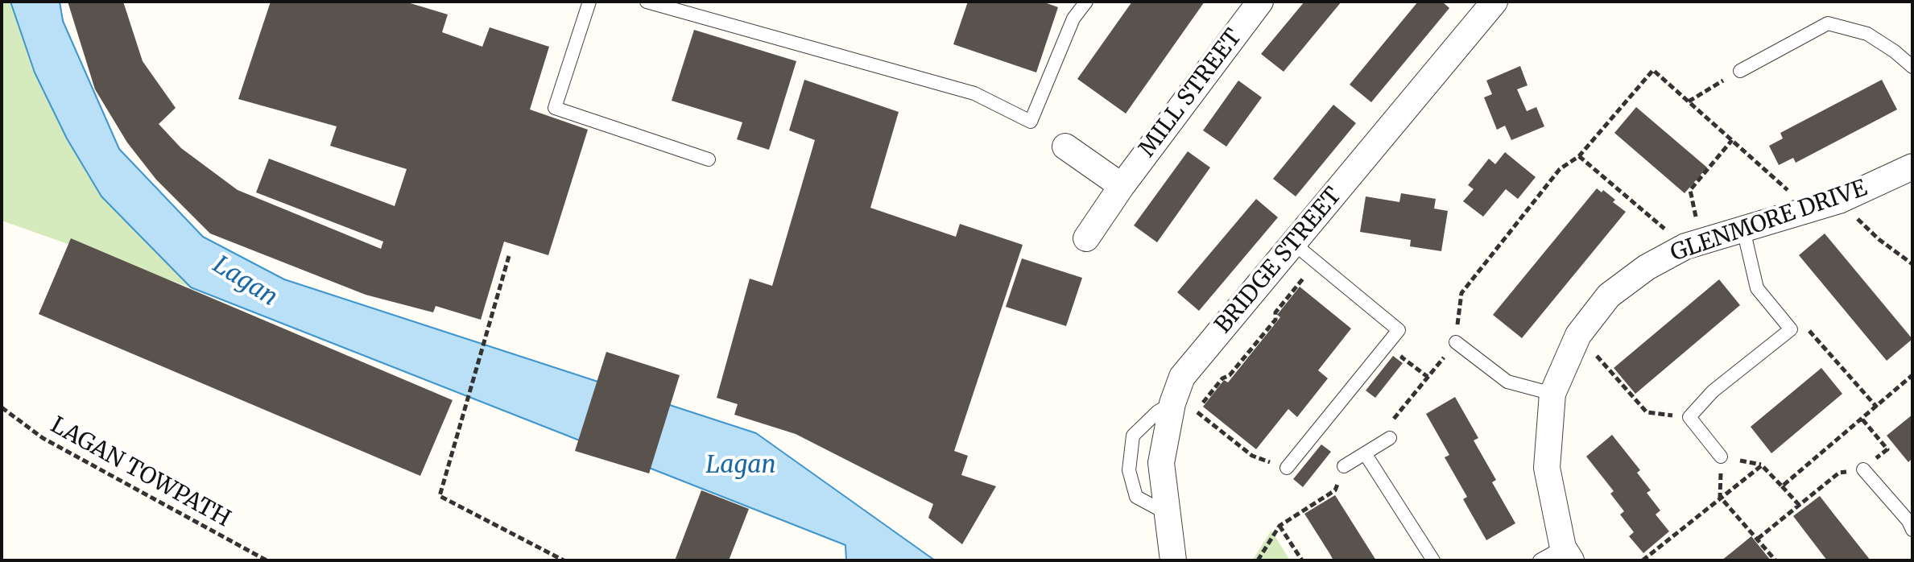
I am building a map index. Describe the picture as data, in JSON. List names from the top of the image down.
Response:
{
  "streets": {
    "street": ["MILL STREET", "GLENMORE DRIVE", "BRIDGE STREET"],
    "path": ["LAGAN TOWPATH"]
  },
  "water": ["Lagan"]
}
